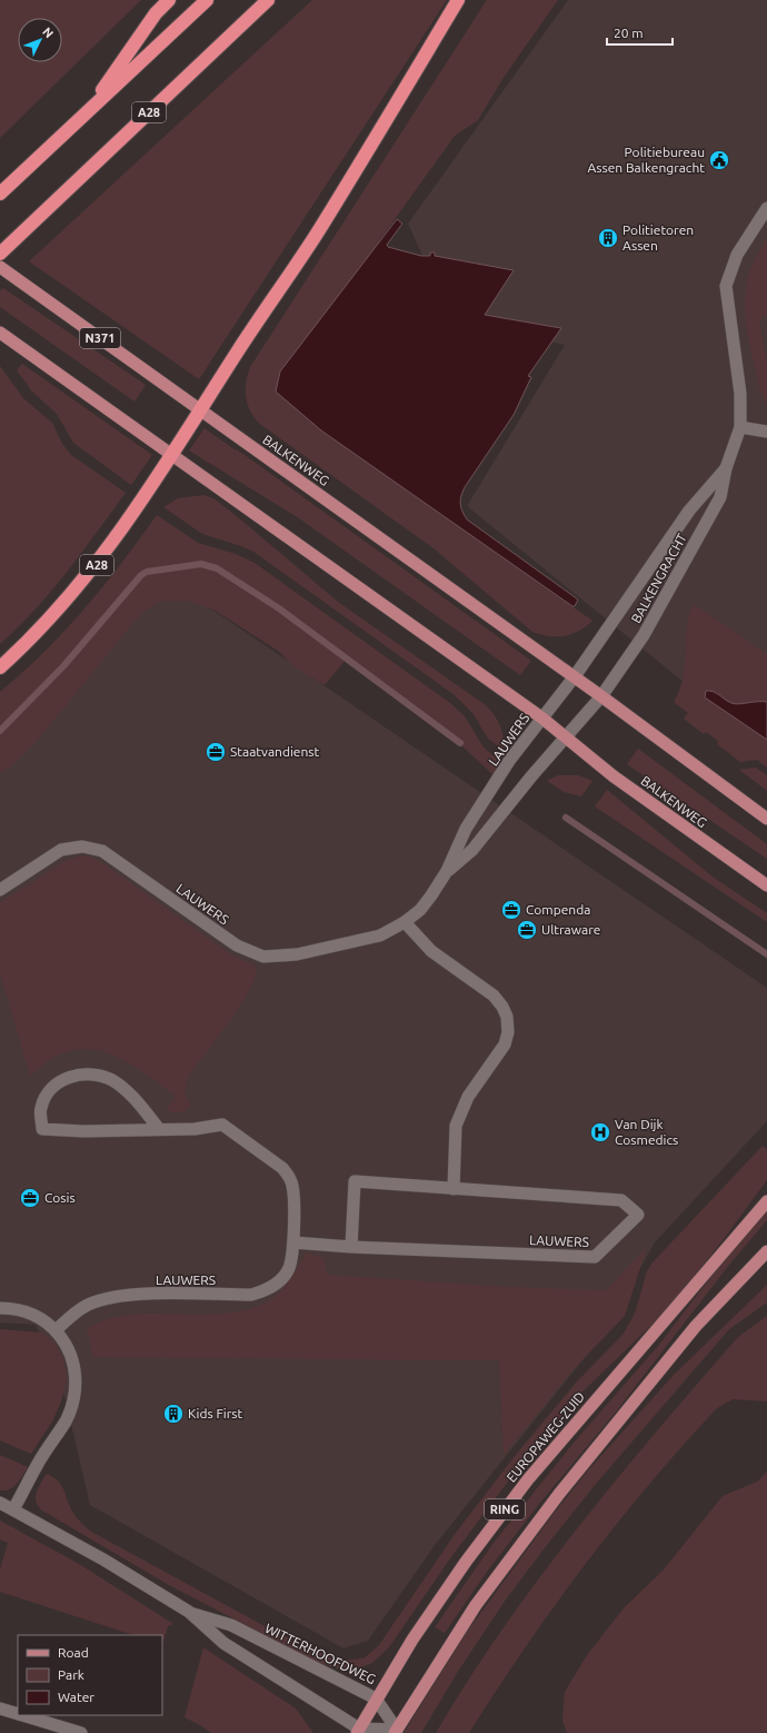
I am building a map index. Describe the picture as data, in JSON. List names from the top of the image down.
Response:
{
  "streets": {
    "highway": ["A28"],
    "main road": [
      "N371",
      "BALKENWEG",
      "EUROPAWEG-ZUID",
      "RING"
    ],
    "street": ["BALKENGRACHT", "LAUWERS", "WITTERHOOFDWEG"]
  },
  "crossings": [
    ["A28", "BALKENWEG"],
    ["BALKENWEG", "BALKENGRACHT"],
    ["BALKENWEG", "LAUWERS"],
    ["EUROPAWEG-ZUID", "WITTERHOOFDWEG"],
    ["RING", "WITTERHOOFDWEG"]
  ],
  "places": {
    "public building": ["Politiebureau Assen Balkengracht"],
    "building": ["Politietoren Assen", "Kids First"],
    "office": [
      "Staatvandienst",
      "Compenda",
      "Ultraware",
      "Cosis"
    ],
    "hospital": ["Van Dijk Cosmedics"]
  },
  "legend": ["Road", "Park", "Water"],
  "scale_bar": "20 m",
  "north": "top right"
}
